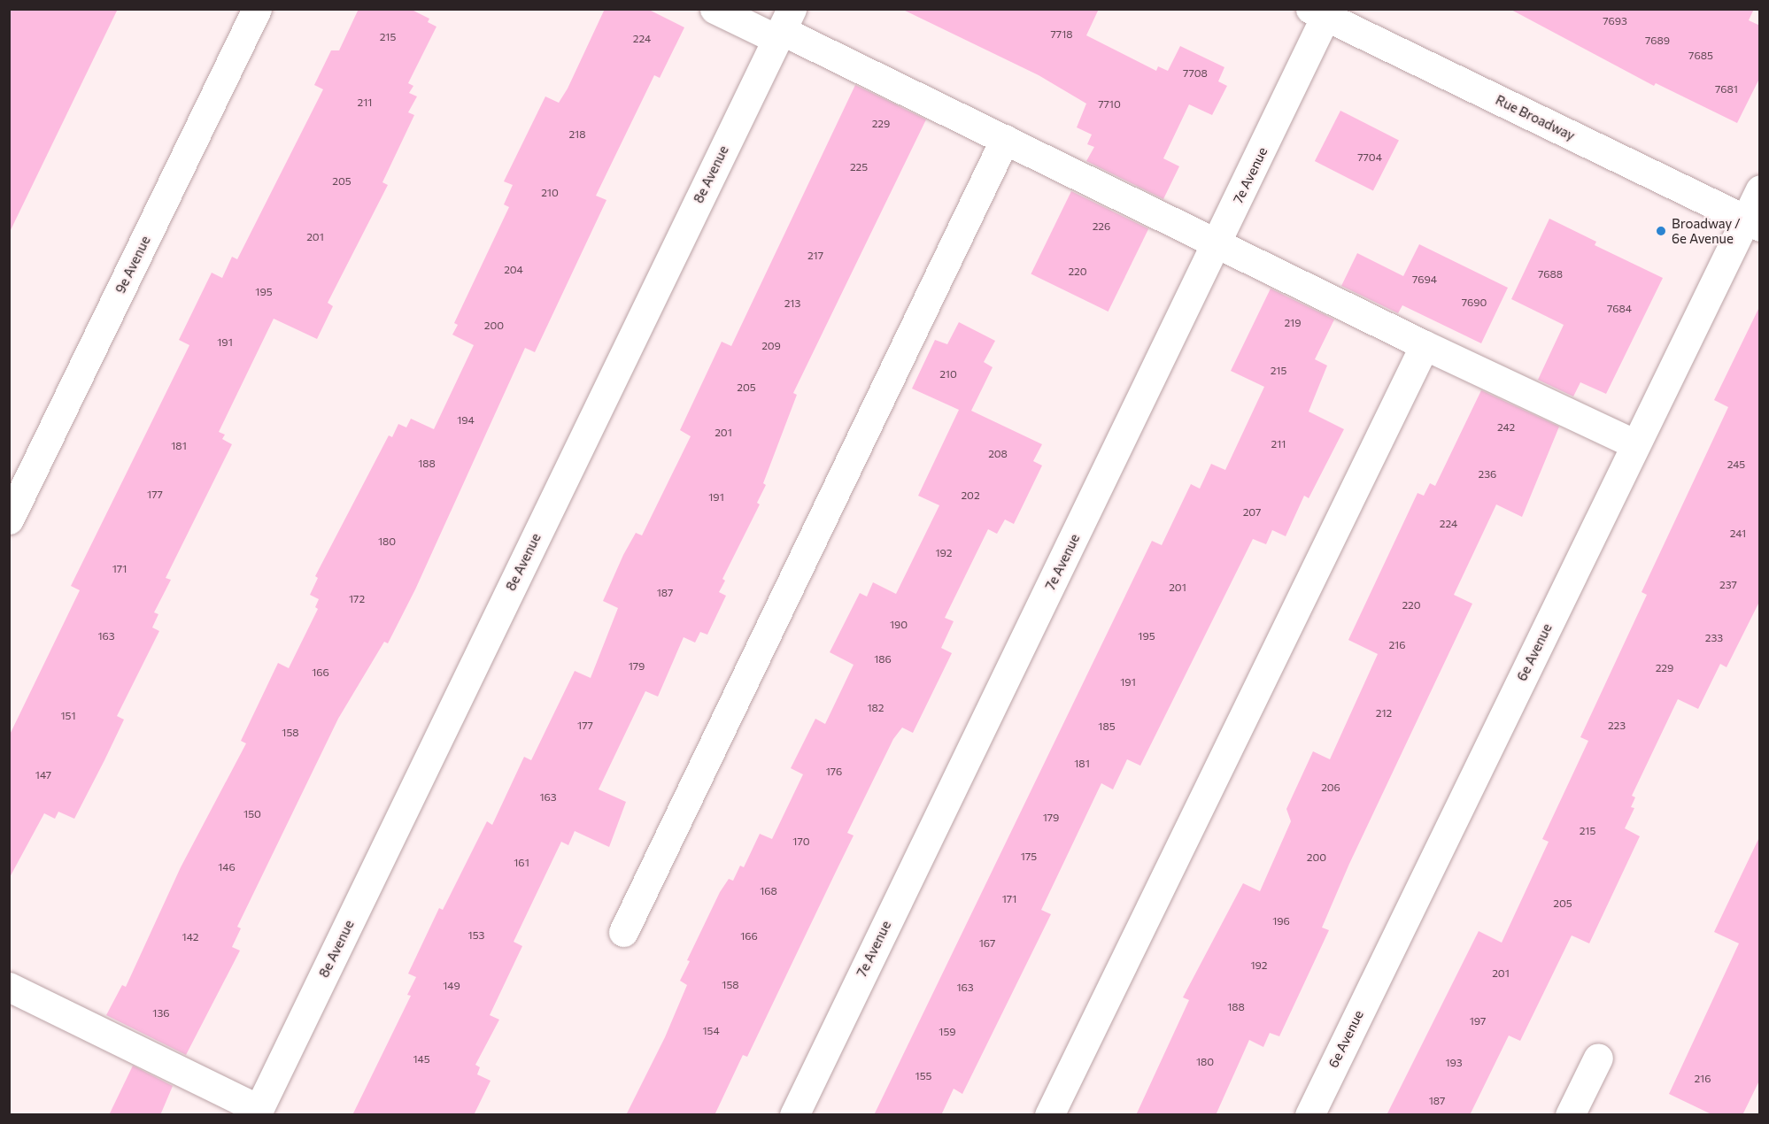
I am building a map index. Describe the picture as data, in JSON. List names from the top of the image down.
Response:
{
  "streets": {
    "street": [
      "Rue Broadway",
      "8e Avenue",
      "7e Avenue",
      "9e Avenue",
      "6e Avenue"
    ]
  },
  "crossings": [
    ["Rue Broadway", "7e Avenue"],
    ["Rue Broadway", "6e Avenue"]
  ],
  "places": ["Broadway / 6e Avenue"],
  "house_numbers": [
    "7693",
    "7718",
    "215",
    "224",
    "7689",
    "7685",
    "7708",
    "7681",
    "211",
    "7710",
    "229",
    "218",
    "7704",
    "225",
    "205",
    "210",
    "226",
    "201",
    "217",
    "204",
    "220",
    "7688",
    "7694",
    "195",
    "7690",
    "213",
    "7684",
    "219",
    "200",
    "191",
    "209",
    "215",
    "210",
    "205",
    "194",
    "242",
    "201",
    "211",
    "181",
    "208",
    "188",
    "245",
    "236",
    "177",
    "202",
    "191",
    "207",
    "224",
    "241",
    "180",
    "192",
    "171",
    "237",
    "201",
    "187",
    "172",
    "220",
    "190",
    "163",
    "195",
    "233",
    "216",
    "186",
    "179",
    "229",
    "166",
    "191",
    "182",
    "212",
    "151",
    "177",
    "223",
    "185",
    "158",
    "181",
    "176",
    "147",
    "206",
    "163",
    "150",
    "179",
    "215",
    "170",
    "175",
    "200",
    "161",
    "146",
    "168",
    "171",
    "205",
    "196",
    "153",
    "166",
    "142",
    "167",
    "192",
    "201",
    "158",
    "149",
    "163",
    "188",
    "136",
    "197",
    "154",
    "159",
    "145",
    "180",
    "193",
    "155",
    "216",
    "187"
  ]
}
